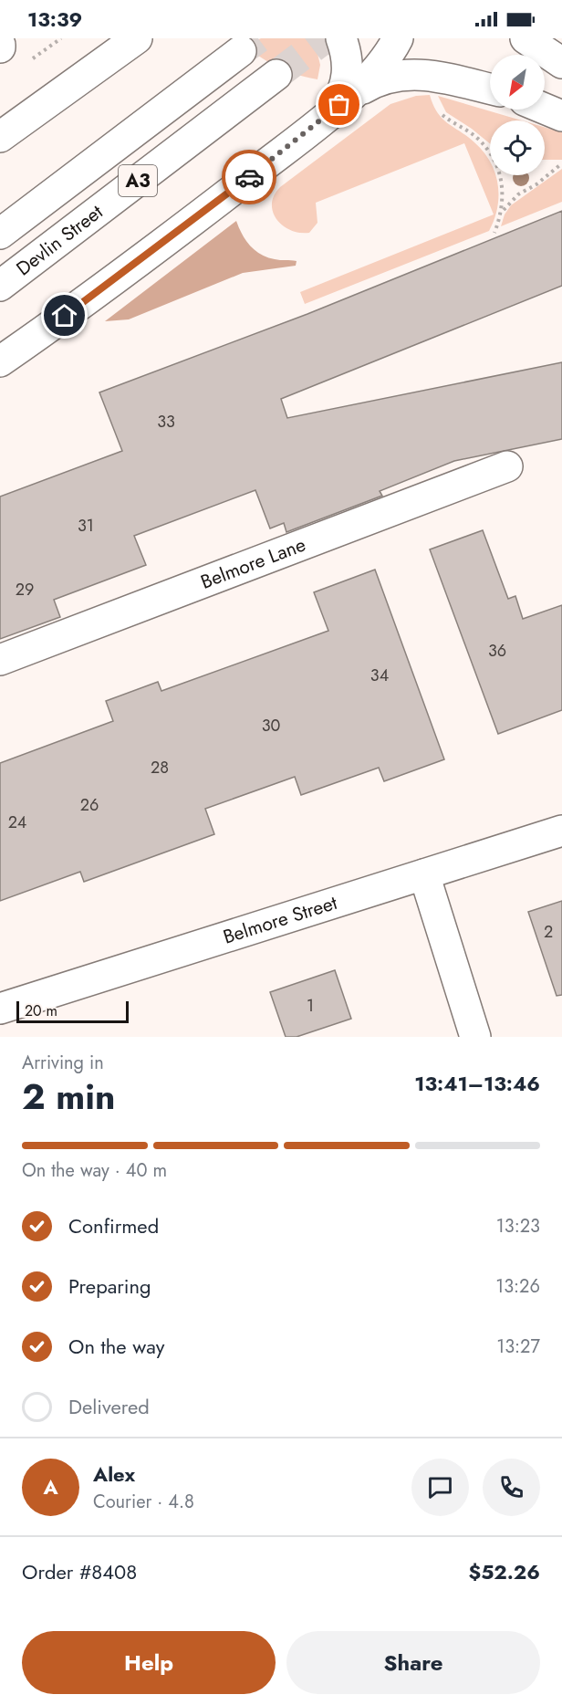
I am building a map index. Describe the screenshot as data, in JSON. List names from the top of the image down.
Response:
{
  "streets": {
    "main road": [
      "A3",
      "Devlin Street",
      "Belmore Lane",
      "Belmore Street"
    ]
  },
  "house_numbers": [
    "33",
    "31",
    "29",
    "36",
    "34",
    "30",
    "28",
    "26",
    "24",
    "2",
    "1"
  ],
  "scale_bar": "20 m",
  "north": "bottom left",
  "page": {
    "status": "13:39",
    "scale": "20 m",
    "heading": ["2 min", "Arriving in", "13:41–13:46"],
    "panel": [
      "Alex",
      "Courier · 4.8",
      "Order #8408",
      "$52.26"
    ],
    "bar": "On the way · 40 m",
    "list": [
      ["Confirmed", "13:23"],
      ["Preparing", "13:26"],
      ["On the way", "13:27"],
      "Delivered"
    ],
    "round": "A",
    "buttons": ["Help", "Share"]
  }
}
